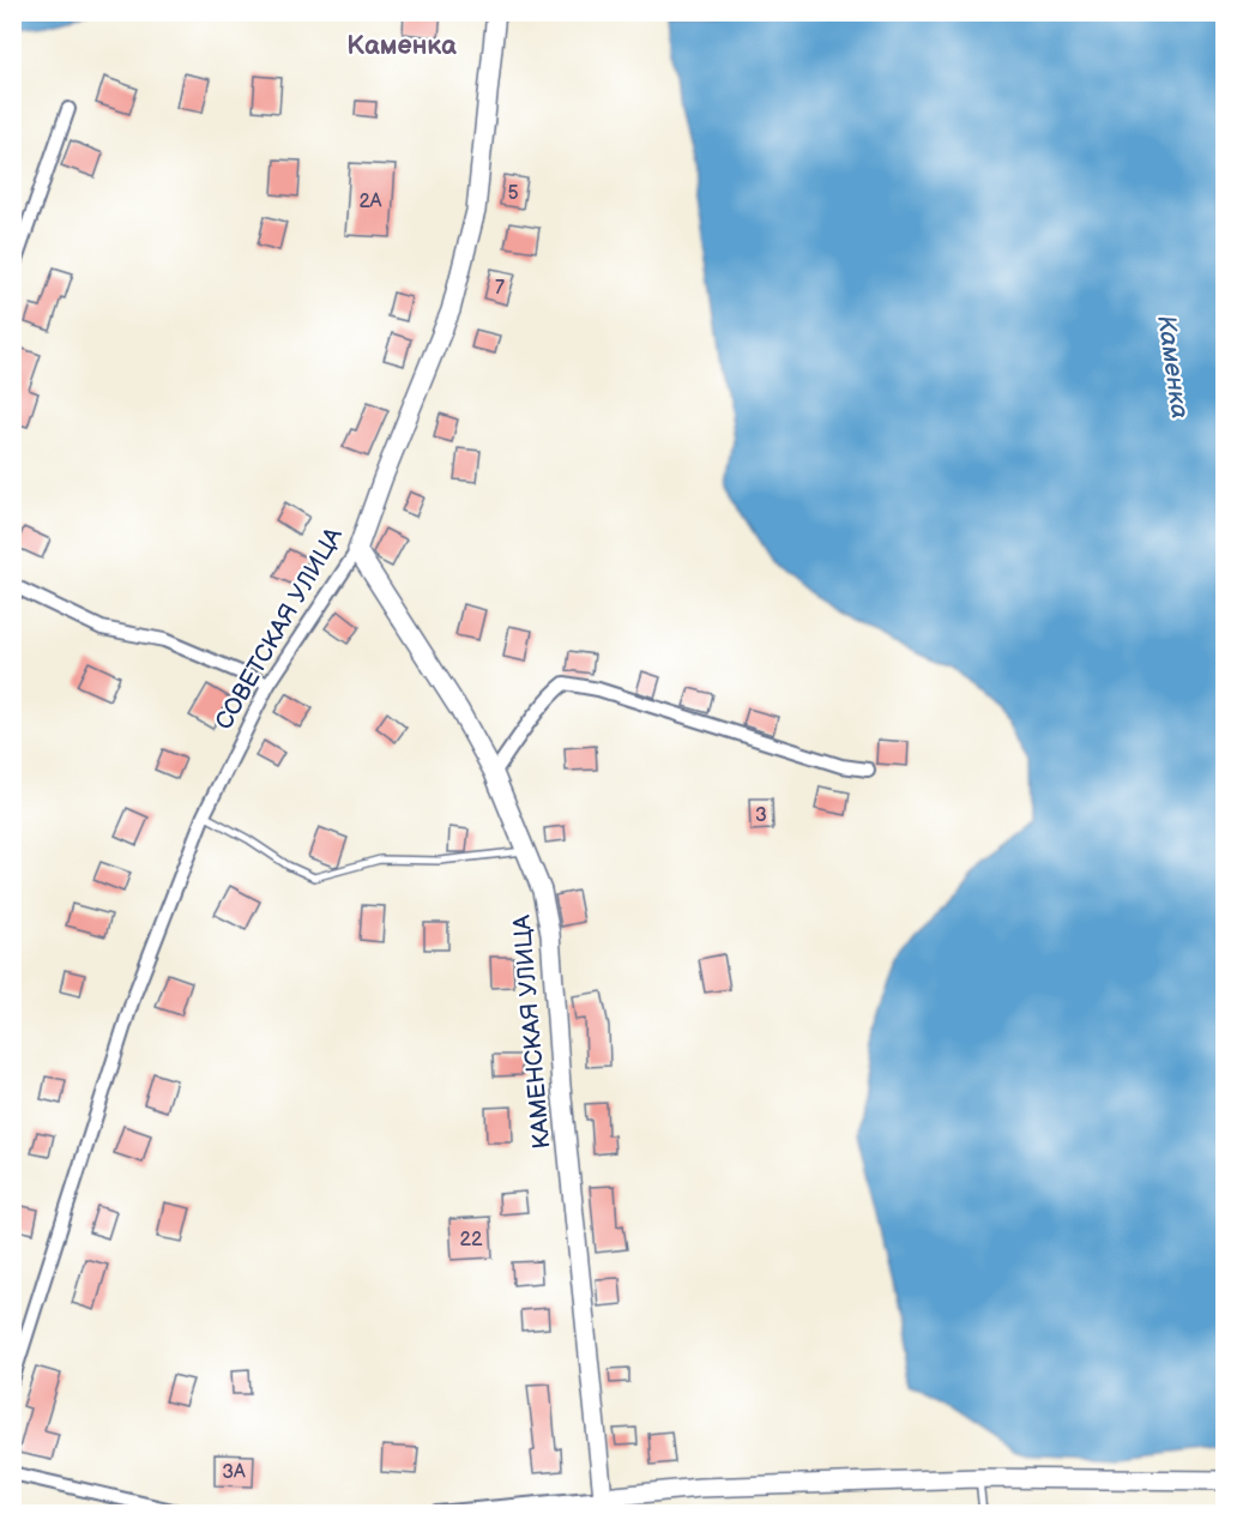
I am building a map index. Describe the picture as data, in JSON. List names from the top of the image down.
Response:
{
  "streets": {
    "street": ["СОВЕТСКАЯ УЛИЦА", "КАМЕНСКАЯ УЛИЦА"]
  },
  "crossings": [
    ["СОВЕТСКАЯ УЛИЦА", "КАМЕНСКАЯ УЛИЦА"]
  ],
  "districts": ["Каменка"],
  "water": ["Каменка"],
  "house_numbers": [
    "5",
    "2А",
    "7",
    "3",
    "22",
    "3А"
  ]
}
